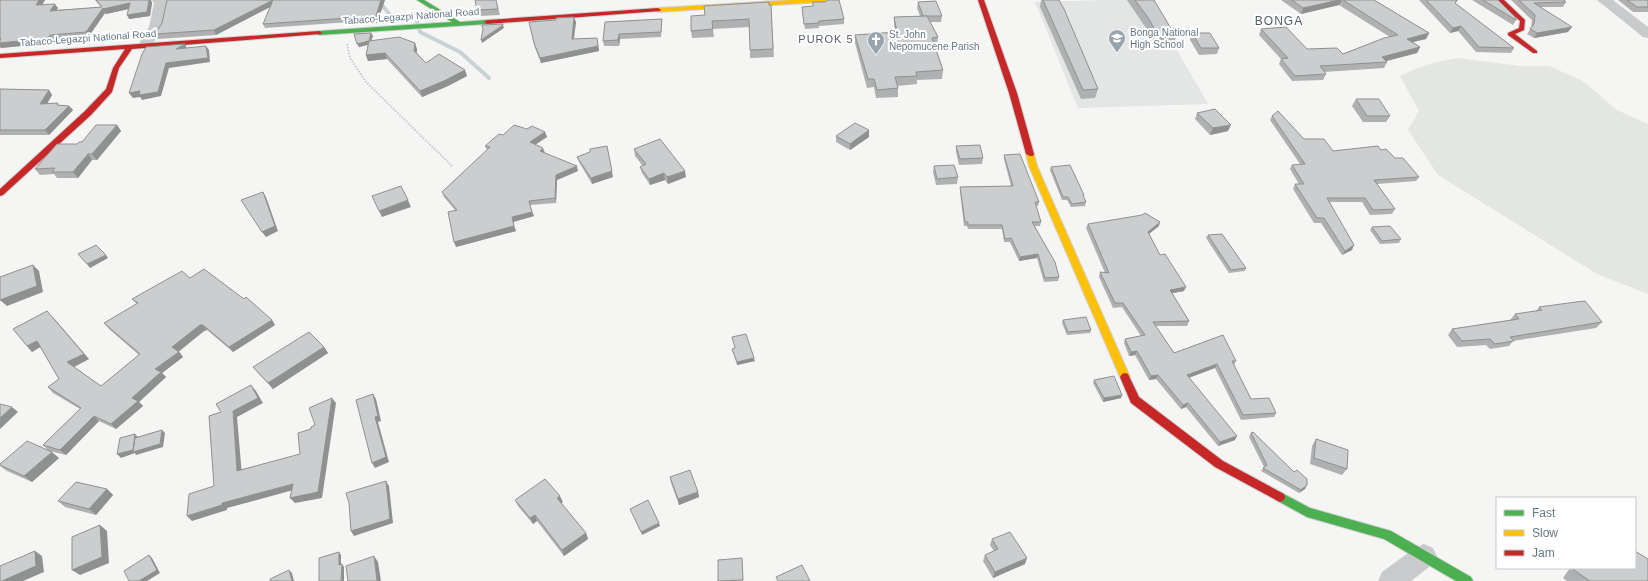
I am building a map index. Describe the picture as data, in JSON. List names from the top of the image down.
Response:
{
  "streets": {
    "street": ["Tabaco-Legazpi National Road"]
  },
  "districts": ["BONGA", "PUROK 5"],
  "places": {
    "school or university": ["Bonga National High School"],
    "church": ["St. John Nepomucene Parish"]
  },
  "legend": ["Fast", "Slow", "Jam"]
}
